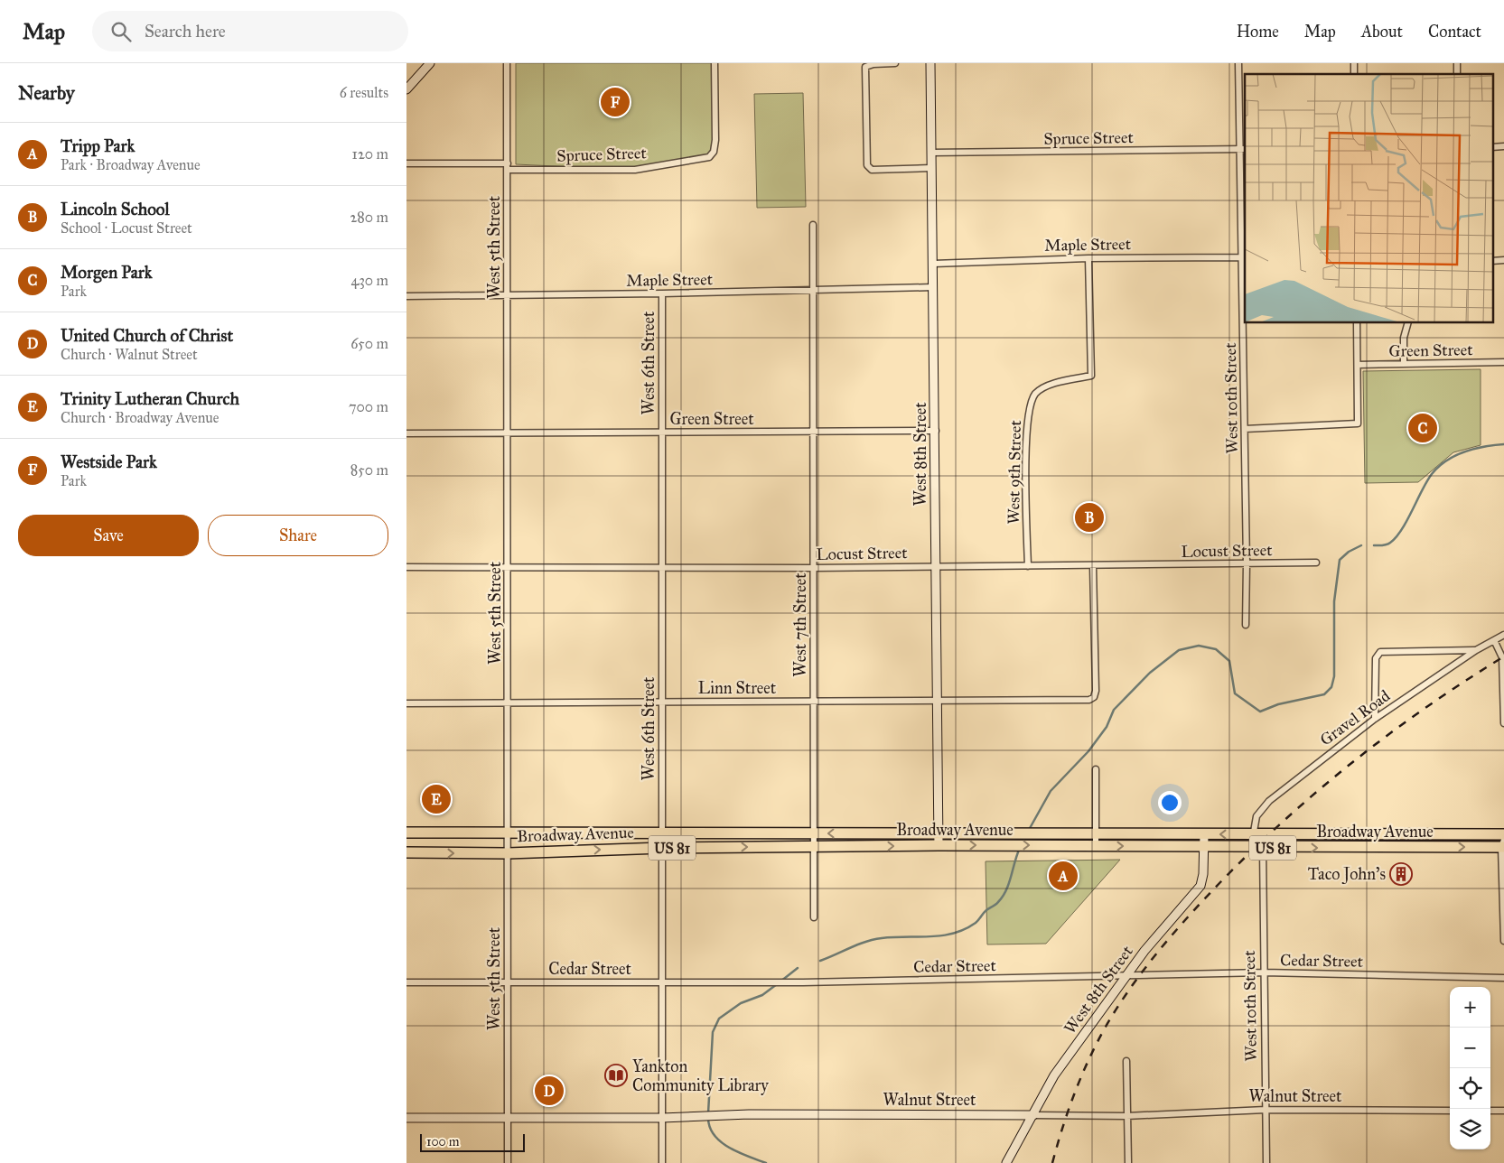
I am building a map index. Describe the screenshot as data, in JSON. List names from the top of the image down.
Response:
{
  "streets": {
    "highway": ["Broadway Avenue", "US 81"],
    "street": [
      "Spruce Street",
      "Maple Street",
      "West 5th Street",
      "Green Street",
      "West 6th Street",
      "West 10th Street",
      "West 8th Street",
      "West 9th Street",
      "Locust Street",
      "West 7th Street",
      "Linn Street",
      "Gravel Road",
      "Cedar Street",
      "Walnut Street"
    ]
  },
  "crossings": [
    ["Spruce Street", "West 5th Street"],
    ["Spruce Street", "West 10th Street"],
    ["Spruce Street", "West 8th Street"],
    ["Maple Street", "West 5th Street"],
    ["Maple Street", "West 6th Street"],
    ["Maple Street", "West 10th Street"],
    ["Maple Street", "West 8th Street"],
    ["Maple Street", "West 9th Street"],
    ["Maple Street", "West 7th Street"],
    ["West 5th Street", "Green Street"],
    ["West 5th Street", "Locust Street"],
    ["West 5th Street", "Linn Street"],
    ["West 5th Street", "Broadway Avenue"],
    ["West 5th Street", "Cedar Street"],
    ["West 5th Street", "Walnut Street"],
    ["Green Street", "West 6th Street"],
    ["Green Street", "West 8th Street"],
    ["Green Street", "West 7th Street"],
    ["West 6th Street", "Locust Street"],
    ["West 6th Street", "Linn Street"],
    ["West 6th Street", "Broadway Avenue"],
    ["West 6th Street", "Cedar Street"],
    ["West 6th Street", "Walnut Street"],
    ["West 10th Street", "Locust Street"],
    ["West 10th Street", "Broadway Avenue"],
    ["West 10th Street", "Cedar Street"],
    ["West 10th Street", "Walnut Street"],
    ["West 8th Street", "Locust Street"],
    ["West 8th Street", "Linn Street"],
    ["West 8th Street", "Broadway Avenue"],
    ["West 8th Street", "Cedar Street"],
    ["West 8th Street", "Walnut Street"],
    ["West 9th Street", "Locust Street"],
    ["Locust Street", "West 7th Street"],
    ["Locust Street", "Linn Street"],
    ["West 7th Street", "Linn Street"],
    ["West 7th Street", "Broadway Avenue"],
    ["Gravel Road", "Broadway Avenue"]
  ],
  "places": {
    "building": ["Taco John's"],
    "library": ["Yankton Community Library"]
  },
  "scale_bar": "100 m",
  "page": {
    "header": "Map",
    "search": "Search here",
    "nav": [
      "Home",
      "Map",
      "About",
      "Contact"
    ],
    "heading": ["Nearby", "6 results"],
    "pins": [
      "F",
      "C",
      "B",
      "E",
      "A",
      "D"
    ],
    "list": [
      {
        "mark": "A",
        "name": "Tripp Park",
        "note": "Park · Broadway Avenue",
        "value": "120 m"
      },
      {
        "mark": "B",
        "name": "Lincoln School",
        "note": "School · Locust Street",
        "value": "280 m"
      },
      {
        "mark": "C",
        "name": "Morgen Park",
        "note": "Park",
        "value": "430 m"
      },
      {
        "mark": "D",
        "name": "United Church of Christ",
        "note": "Church · Walnut Street",
        "value": "650 m"
      },
      {
        "mark": "E",
        "name": "Trinity Lutheran Church",
        "note": "Church · Broadway Avenue",
        "value": "700 m"
      },
      {
        "mark": "F",
        "name": "Westside Park",
        "note": "Park",
        "value": "850 m"
      }
    ],
    "buttons": ["Save", "Share"],
    "map_buttons": ["+", "−"],
    "scale": "100 m"
  }
}
